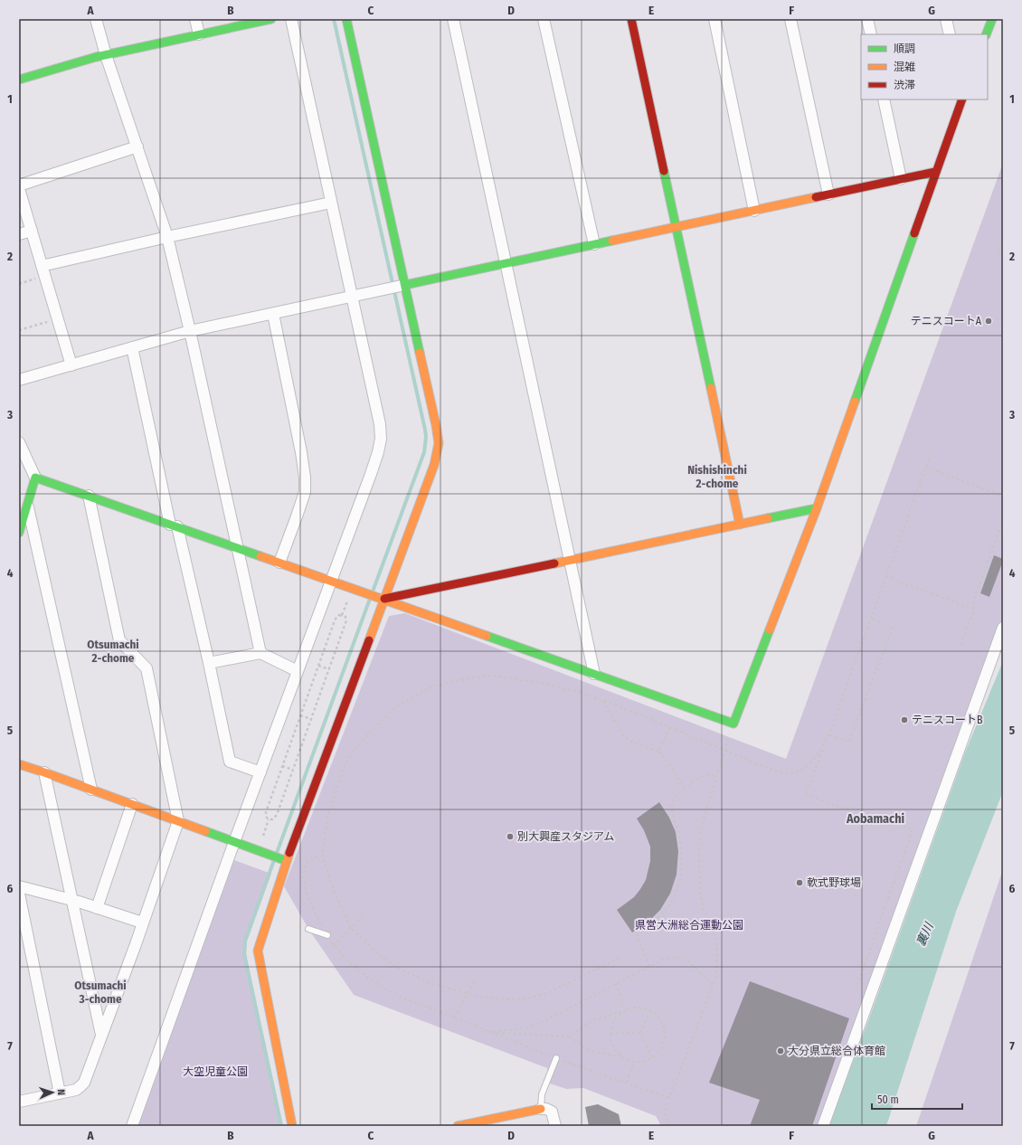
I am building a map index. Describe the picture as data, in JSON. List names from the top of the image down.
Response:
{
  "districts": [
    "Nishishinchi 2-chome",
    "Otsumachi 2-chome",
    "Aobamachi",
    "Otsumachi 3-chome"
  ],
  "water": ["裏川"],
  "parks": ["県営大洲総合運動公園", "大空児童公園"],
  "places": [
    "テニスコートA",
    "テニスコートB",
    "別大興産スタジアム",
    "軟式野球場",
    "大分県立総合体育館"
  ],
  "legend": ["順調", "混雑", "渋滞"],
  "scale_bar": "50 m",
  "north": "right",
  "grid": {
    "columns": [
      "A",
      "B",
      "C",
      "D",
      "E",
      "F",
      "G"
    ],
    "rows": [
      "1",
      "2",
      "3",
      "4",
      "5",
      "6",
      "7"
    ]
  }
}
